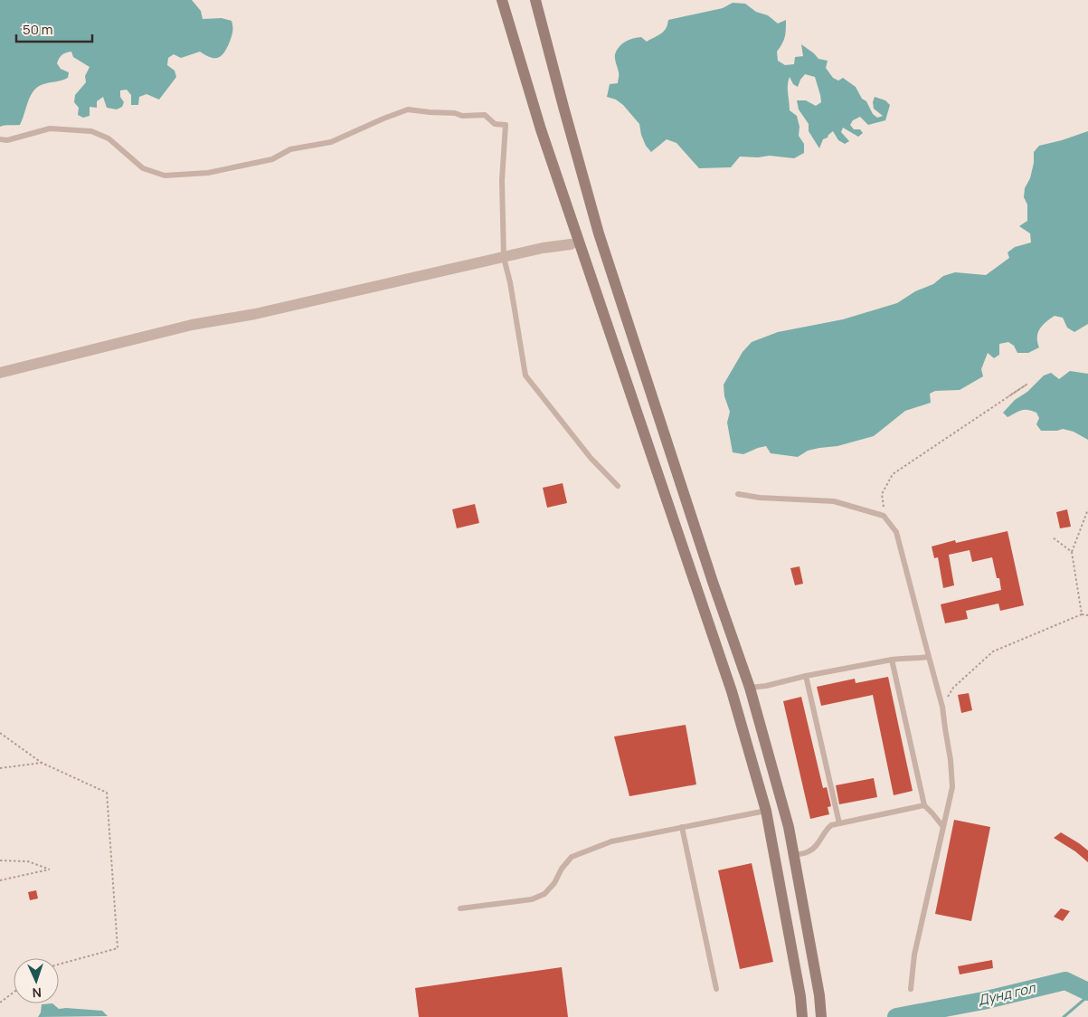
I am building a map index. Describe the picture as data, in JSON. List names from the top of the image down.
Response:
{
  "water": ["Дунд гол"],
  "scale_bar": "50 m",
  "north": "bottom"
}
